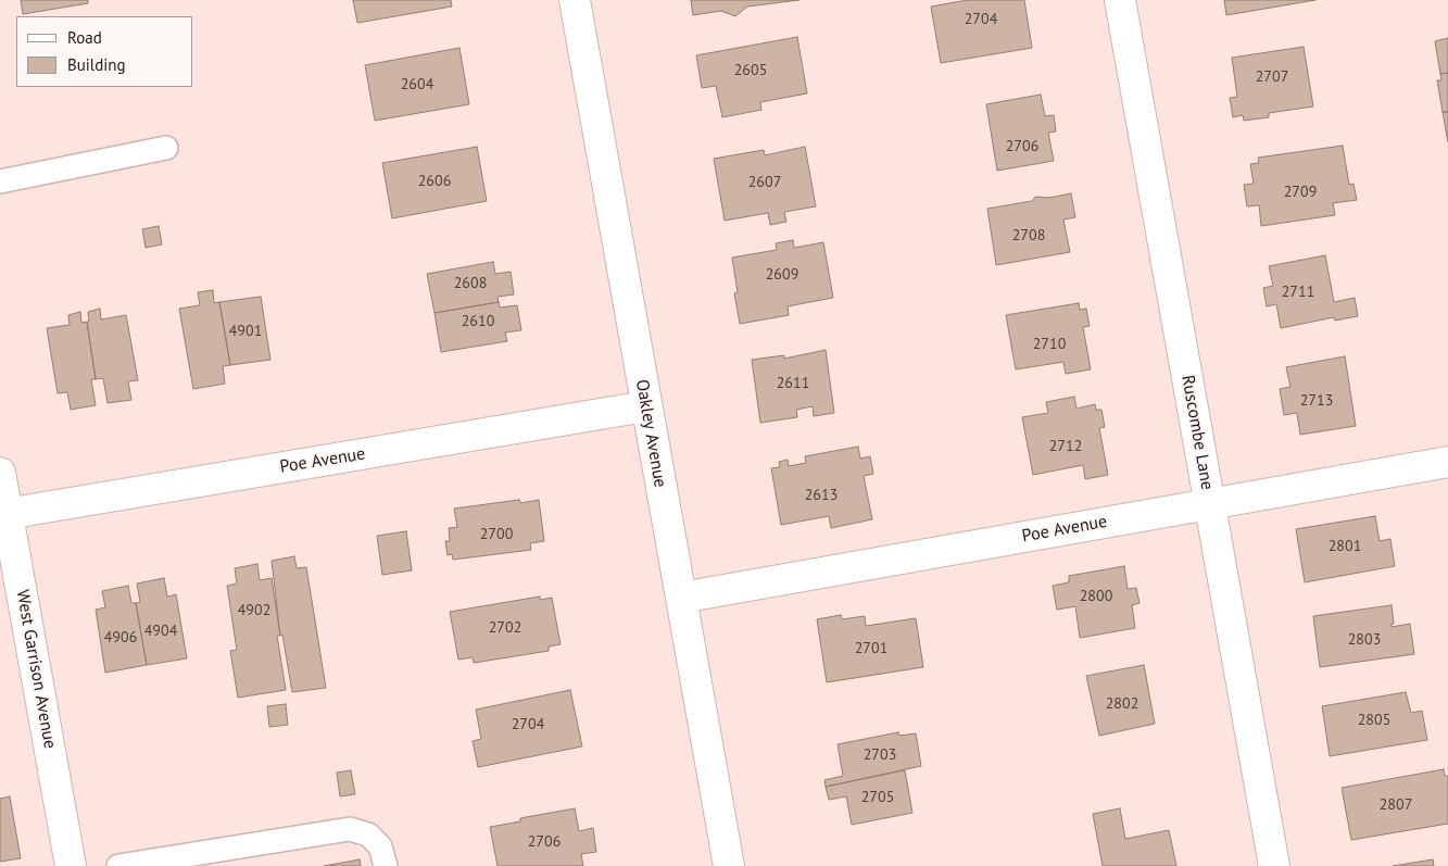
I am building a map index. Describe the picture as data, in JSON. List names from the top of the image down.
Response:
{
  "streets": {
    "street": [
      "Ruscombe Lane",
      "Oakley Avenue",
      "Poe Avenue",
      "West Garrison Avenue"
    ]
  },
  "crossings": [
    ["Ruscombe Lane", "Poe Avenue"],
    ["Oakley Avenue", "Poe Avenue"],
    ["Poe Avenue", "West Garrison Avenue"]
  ],
  "house_numbers": [
    "2704",
    "2605",
    "2707",
    "2604",
    "2706",
    "2606",
    "2607",
    "2709",
    "2708",
    "2609",
    "2608",
    "2711",
    "2610",
    "4901",
    "2710",
    "2611",
    "2713",
    "2712",
    "2613",
    "2700",
    "2801",
    "2800",
    "4902",
    "2702",
    "4904",
    "4906",
    "2803",
    "2701",
    "2802",
    "2805",
    "2704",
    "2703",
    "2705",
    "2807",
    "2706"
  ],
  "legend": ["Road", "Building"]
}
